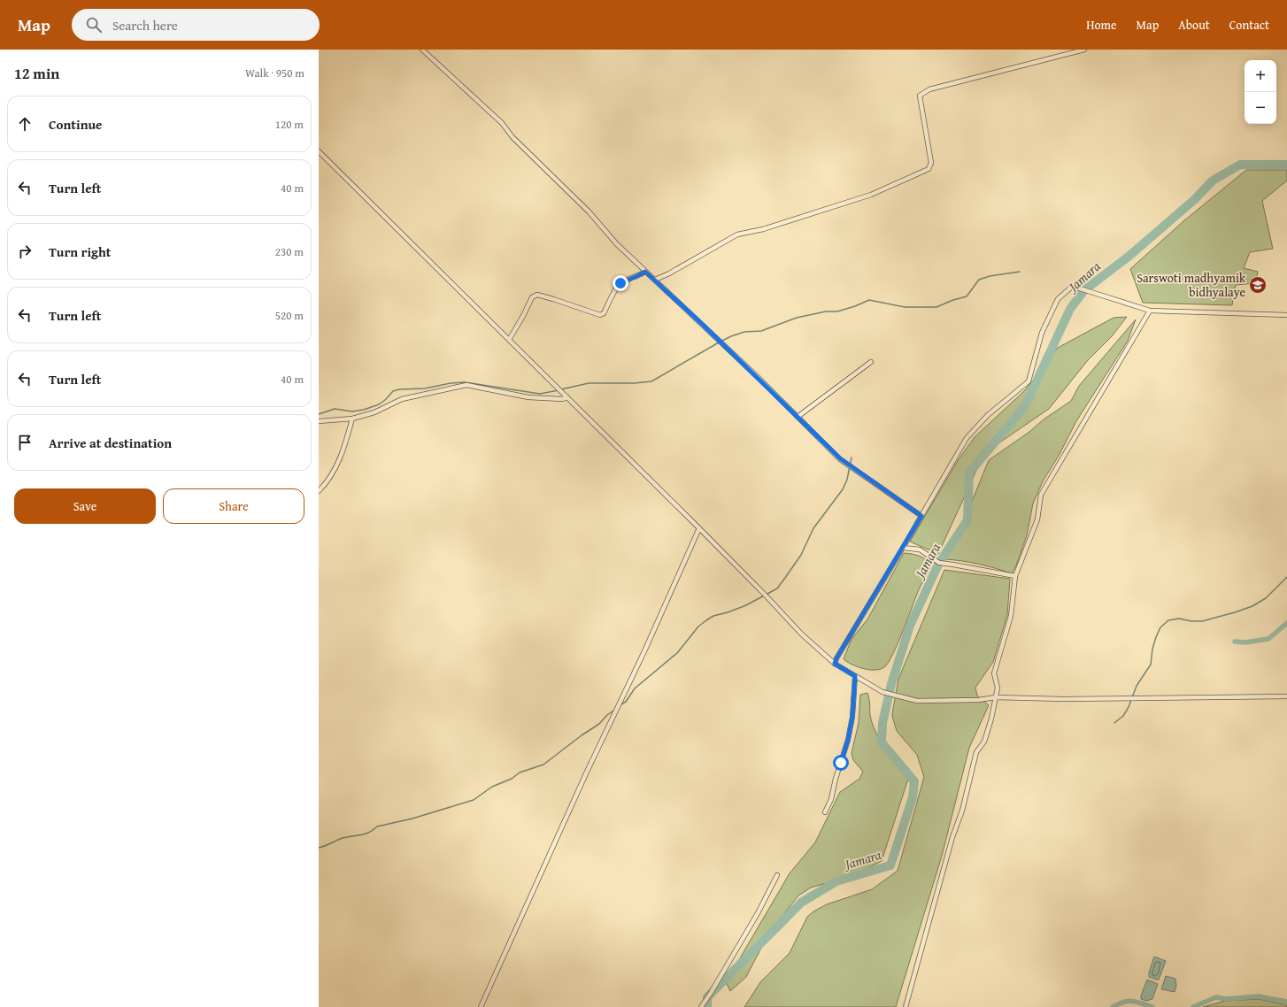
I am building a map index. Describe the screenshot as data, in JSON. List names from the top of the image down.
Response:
{
  "water": ["Jamara"],
  "places": {
    "school or university": ["Sarswoti madhyamik bidhyalaye"]
  },
  "page": {
    "header": "Map",
    "search": "Search here",
    "nav": [
      "Home",
      "Map",
      "About",
      "Contact"
    ],
    "heading": ["12 min", "Walk · 950 m"],
    "map_buttons": ["+", "−"],
    "list": [
      ["Continue", "120 m"],
      ["Turn left", "40 m"],
      ["Turn right", "230 m"],
      ["Turn left", "520 m"],
      ["Turn left", "40 m"],
      "Arrive at destination"
    ],
    "buttons": ["Save", "Share"]
  }
}
